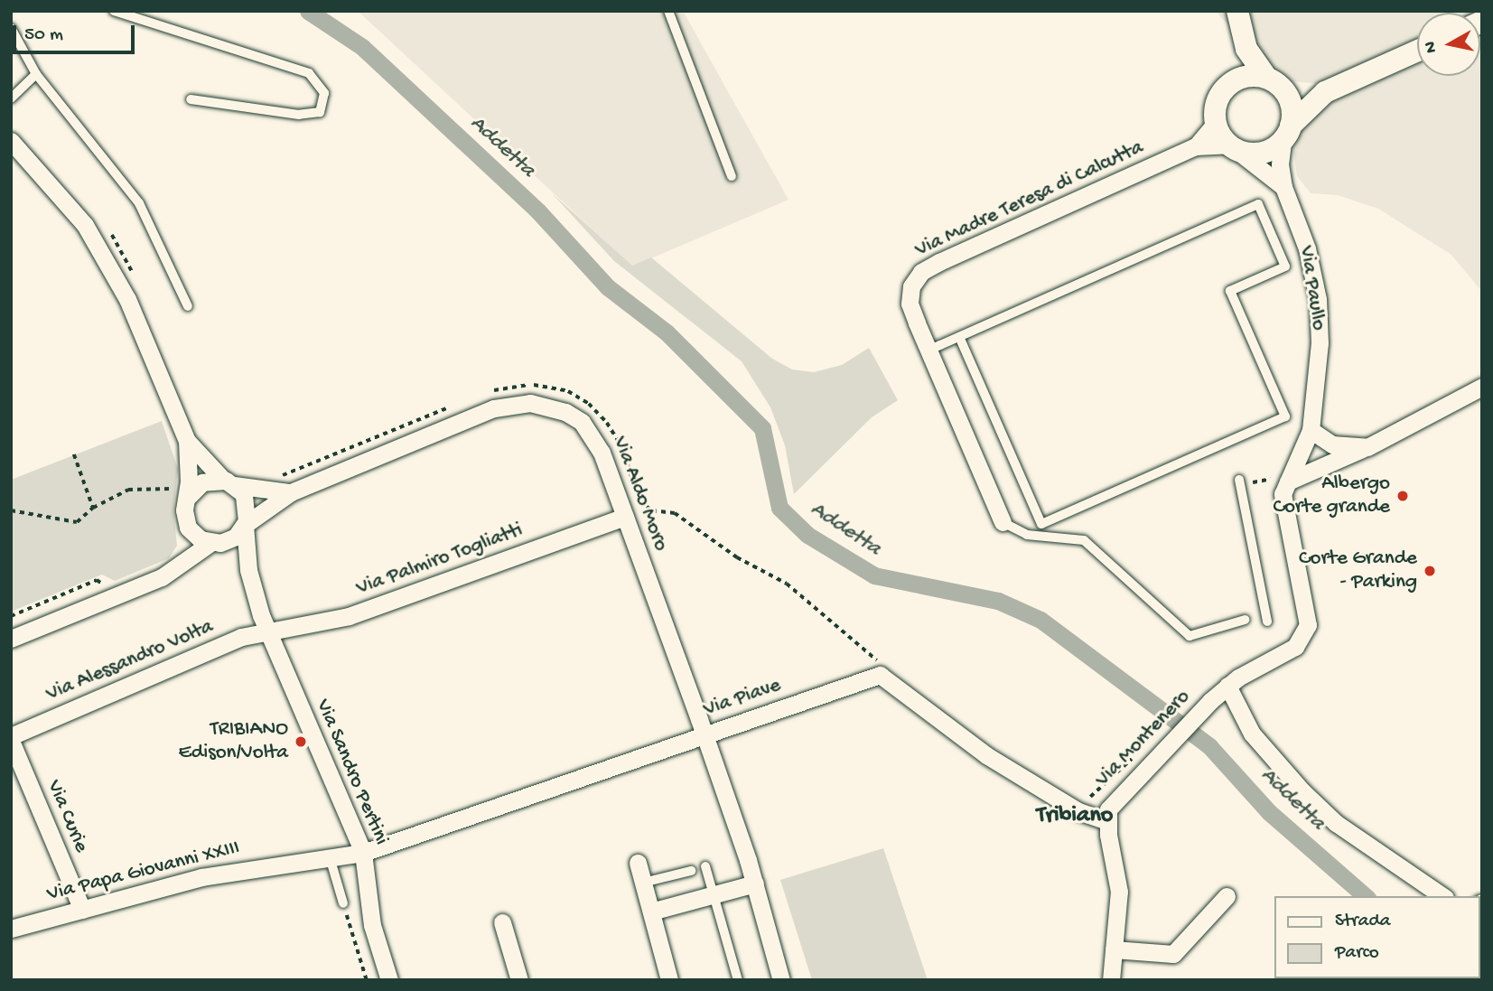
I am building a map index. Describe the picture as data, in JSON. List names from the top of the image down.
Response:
{
  "streets": {
    "street": [
      "Via Madre Teresa di Calcutta",
      "Via Paullo",
      "Via Aldo Moro",
      "Via Palmiro Togliatti",
      "Via Alessandro Volta",
      "Via Piave",
      "Via Montenero",
      "Via Sandro Pertini",
      "Via Curie",
      "Via Papa Giovanni XXIII"
    ]
  },
  "crossings": [
    ["Via Madre Teresa di Calcutta", "Via Paullo"],
    ["Via Paullo", "Via Montenero"],
    ["Via Aldo Moro", "Via Palmiro Togliatti"],
    ["Via Aldo Moro", "Via Piave"],
    ["Via Aldo Moro", "Via Sandro Pertini"],
    ["Via Palmiro Togliatti", "Via Alessandro Volta"],
    ["Via Palmiro Togliatti", "Via Sandro Pertini"],
    ["Via Alessandro Volta", "Via Sandro Pertini"],
    ["Via Alessandro Volta", "Via Curie"],
    ["Via Piave", "Via Montenero"],
    ["Via Piave", "Via Sandro Pertini"],
    ["Via Piave", "Via Papa Giovanni XXIII"],
    ["Via Sandro Pertini", "Via Papa Giovanni XXIII"],
    ["Via Curie", "Via Papa Giovanni XXIII"]
  ],
  "districts": ["Tribiano"],
  "water": ["Addetta"],
  "places": ["Albergo Corte grande", "Corte Grande - Parking", "TRIBIANO Edison/Volta"],
  "legend": ["Strada", "Parco"],
  "scale_bar": "50 m",
  "north": "left"
}
